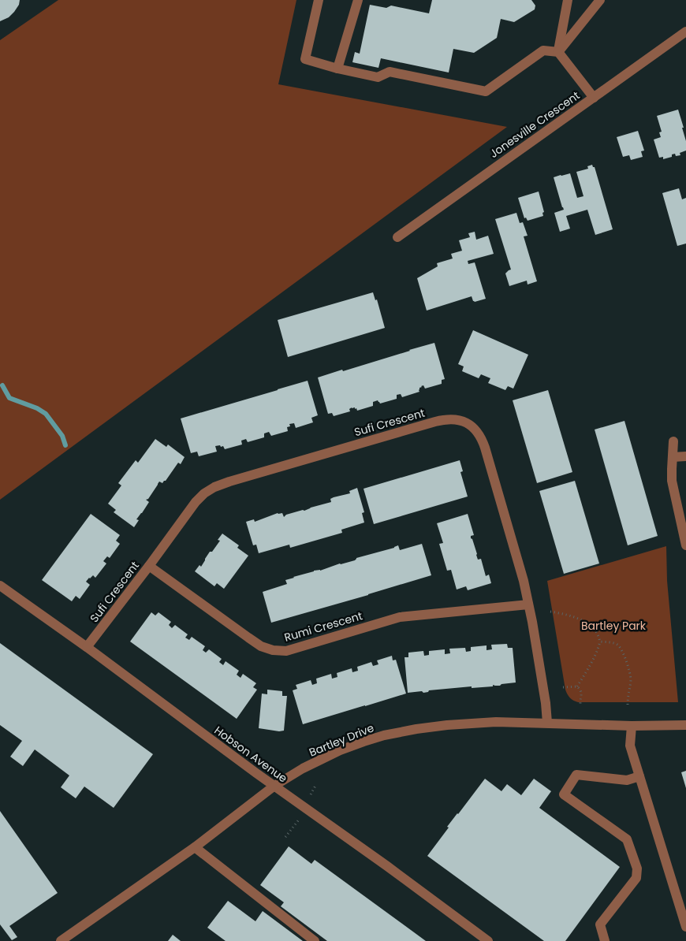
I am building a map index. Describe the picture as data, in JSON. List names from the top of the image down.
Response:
{
  "streets": {
    "street": [
      "Jonesville Crescent",
      "Sufi Crescent",
      "Rumi Crescent",
      "Bartley Drive",
      "Hobson Avenue"
    ]
  },
  "crossings": [
    ["Sufi Crescent", "Rumi Crescent"],
    ["Sufi Crescent", "Bartley Drive"],
    ["Sufi Crescent", "Hobson Avenue"],
    ["Bartley Drive", "Hobson Avenue"]
  ],
  "parks": ["Bartley Park"]
}
